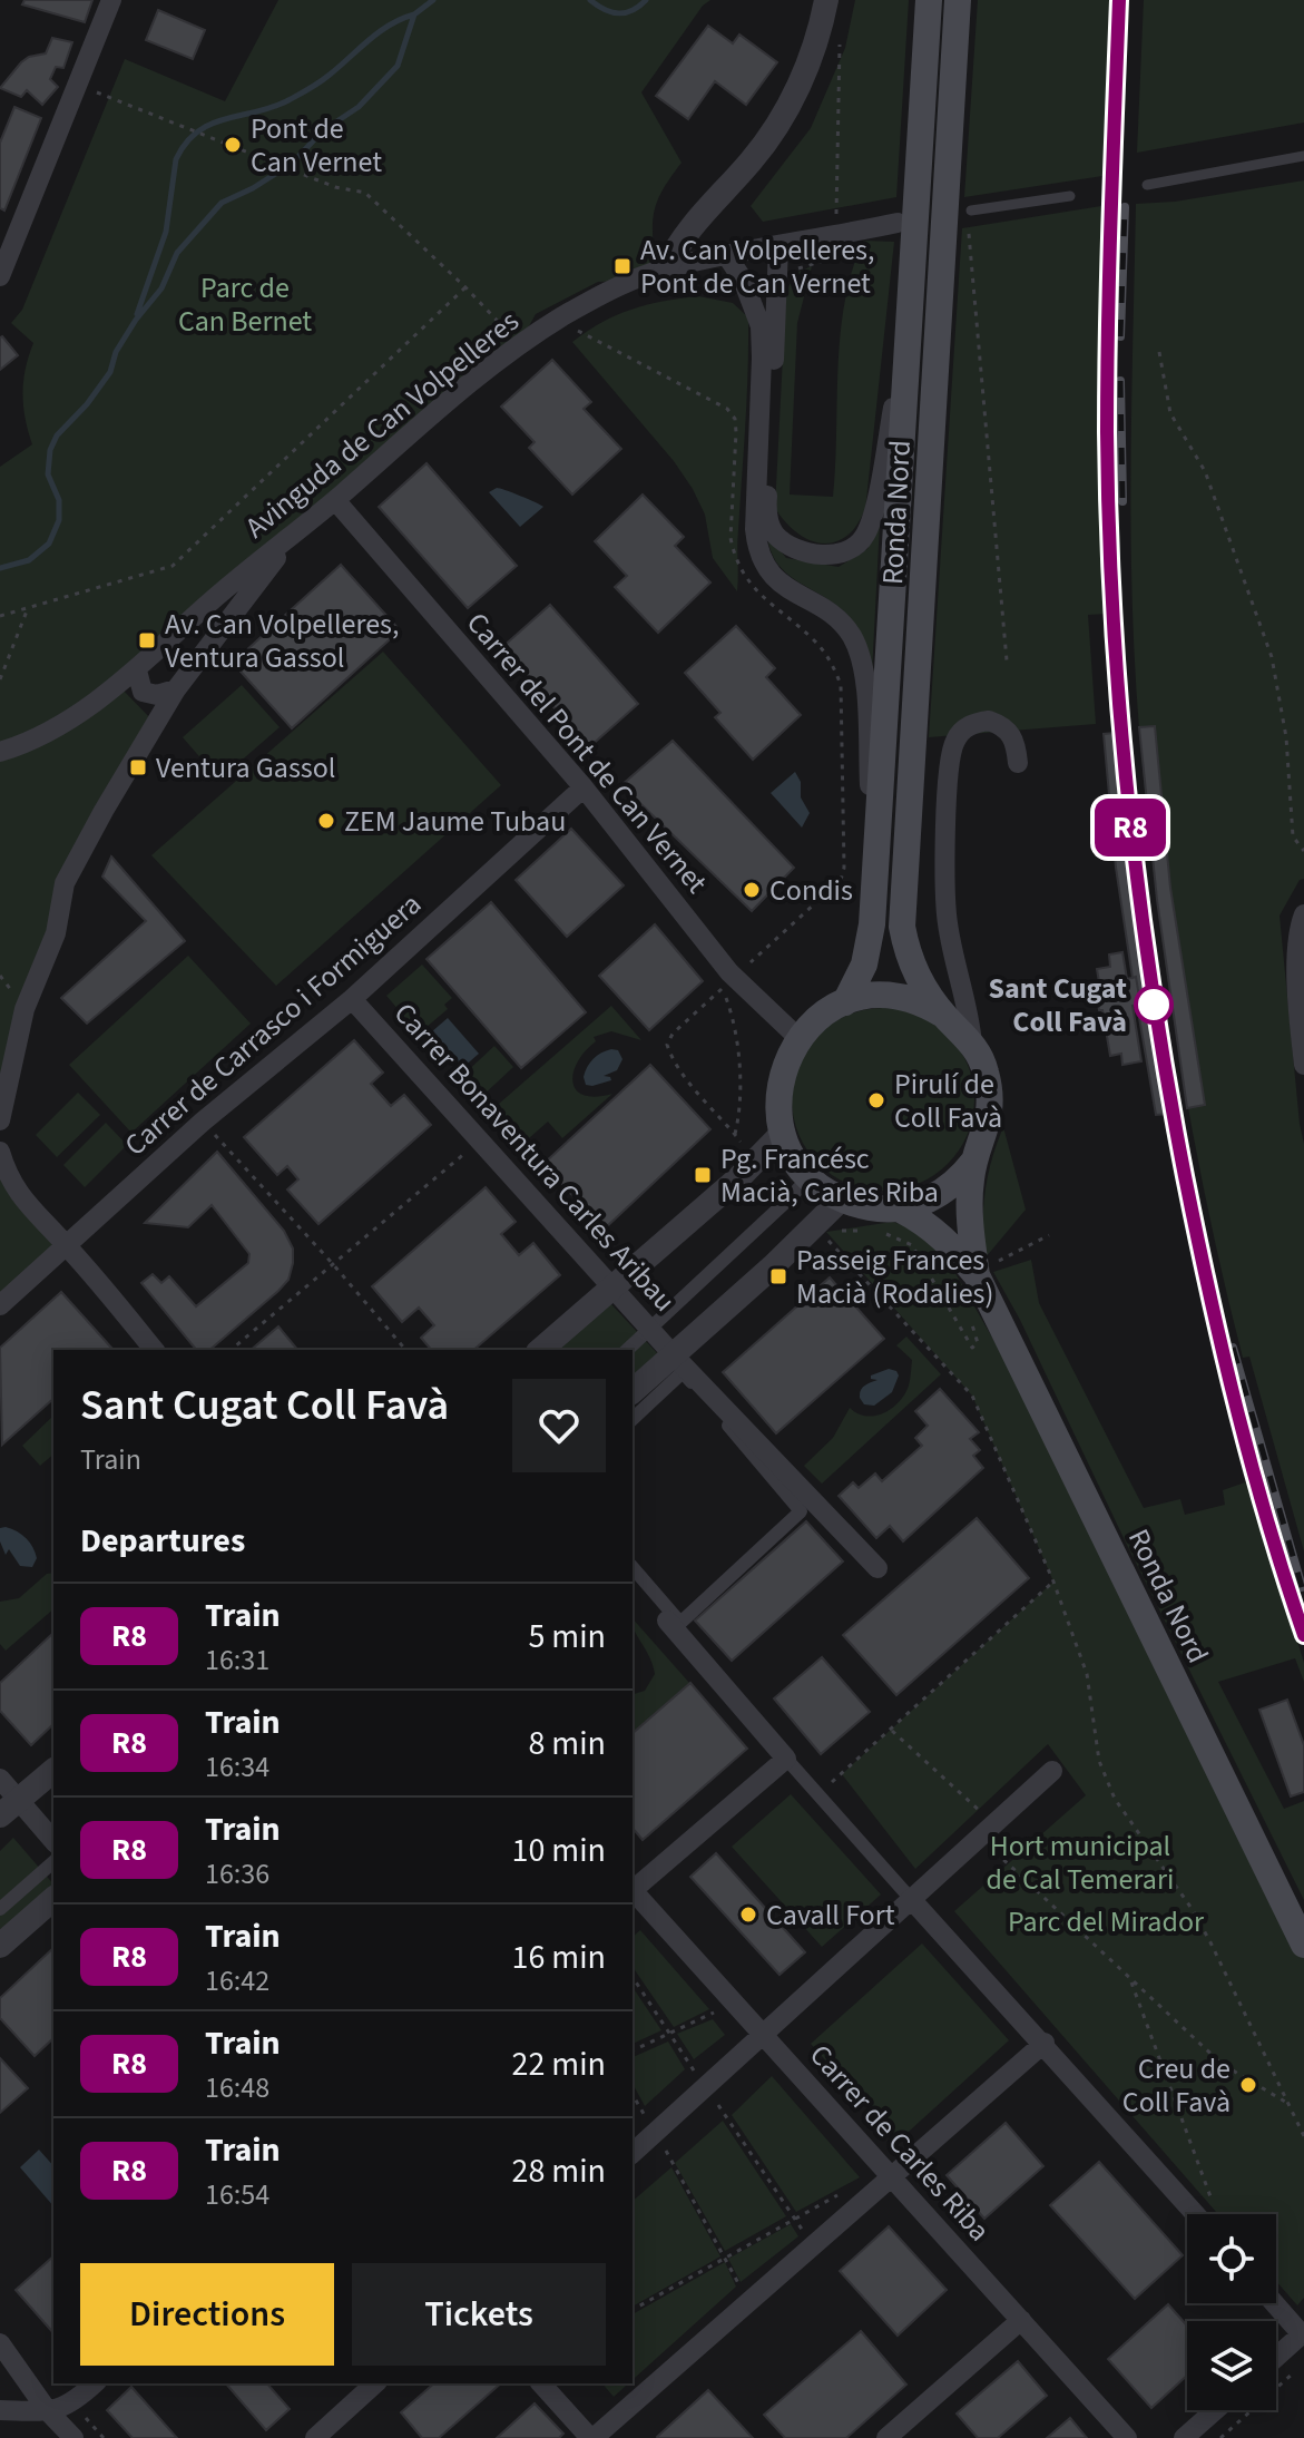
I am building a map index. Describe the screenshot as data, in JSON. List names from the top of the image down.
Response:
{
  "streets": {
    "main road": ["Ronda Nord"],
    "street": [
      "Avinguda de Can Volpelleres",
      "Carrer del Pont de Can Vernet",
      "Carrer de Carrasco i Formiguera",
      "Carrer Bonaventura Carles Aribau",
      "Carrer de Carles Riba"
    ]
  },
  "crossings": [
    ["Avinguda de Can Volpelleres", "Ronda Nord"],
    ["Avinguda de Can Volpelleres", "Carrer del Pont de Can Vernet"],
    ["Ronda Nord", "Carrer del Pont de Can Vernet"],
    ["Carrer del Pont de Can Vernet", "Carrer de Carrasco i Formiguera"],
    ["Carrer de Carrasco i Formiguera", "Carrer Bonaventura Carles Aribau"]
  ],
  "parks": ["Parc de Can Bernet", "Hort municipal de Cal Temerari", "Parc del Mirador"],
  "places": {
    "other": [
      "Pont de Can Vernet",
      "ZEM Jaume Tubau",
      "Condis",
      "Sant Cugat Coll Favà",
      "Pirulí de Coll Favà",
      "Cavall Fort",
      "Creu de Coll Favà"
    ],
    "transit": [
      "Av. Can Volpelleres, Pont de Can Vernet",
      "Av. Can Volpelleres, Ventura Gassol",
      "Ventura Gassol",
      "Pg. Francésc Macià, Carles Riba",
      "Passeig Frances Macià (Rodalies)"
    ]
  },
  "page": {
    "on_map": "R8",
    "heading": [
      ["Sant Cugat Coll Favà", "Train"],
      "Departures"
    ],
    "list": [
      {
        "mark": "R8",
        "name": "Train",
        "note": "16:31",
        "value": "5 min"
      },
      {
        "mark": "R8",
        "name": "Train",
        "note": "16:34",
        "value": "8 min"
      },
      {
        "mark": "R8",
        "name": "Train",
        "note": "16:36",
        "value": "10 min"
      },
      {
        "mark": "R8",
        "name": "Train",
        "note": "16:42",
        "value": "16 min"
      },
      {
        "mark": "R8",
        "name": "Train",
        "note": "16:48",
        "value": "22 min"
      },
      {
        "mark": "R8",
        "name": "Train",
        "note": "16:54",
        "value": "28 min"
      }
    ],
    "buttons": ["Directions", "Tickets"]
  }
}
